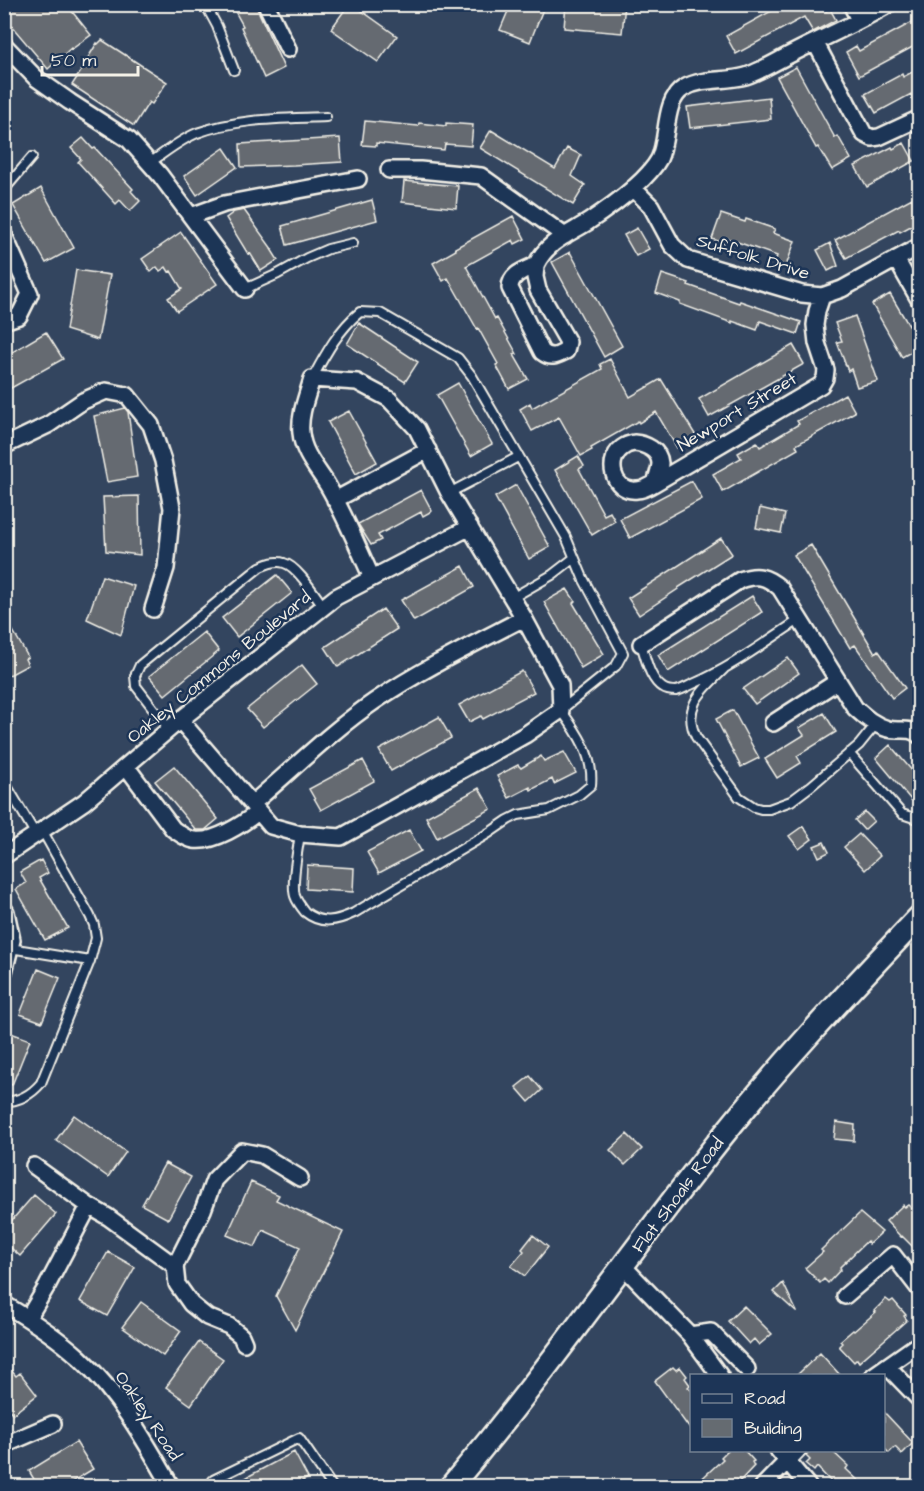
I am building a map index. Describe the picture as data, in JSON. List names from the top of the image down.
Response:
{
  "streets": {
    "street": [
      "Suffolk Drive",
      "Newport Street",
      "Oakley Commons Boulevard",
      "Flat Shoals Road",
      "Oakley Road"
    ]
  },
  "crossings": [
    ["Suffolk Drive", "Newport Street"]
  ],
  "legend": ["Road", "Building"],
  "scale_bar": "50 m"
}
